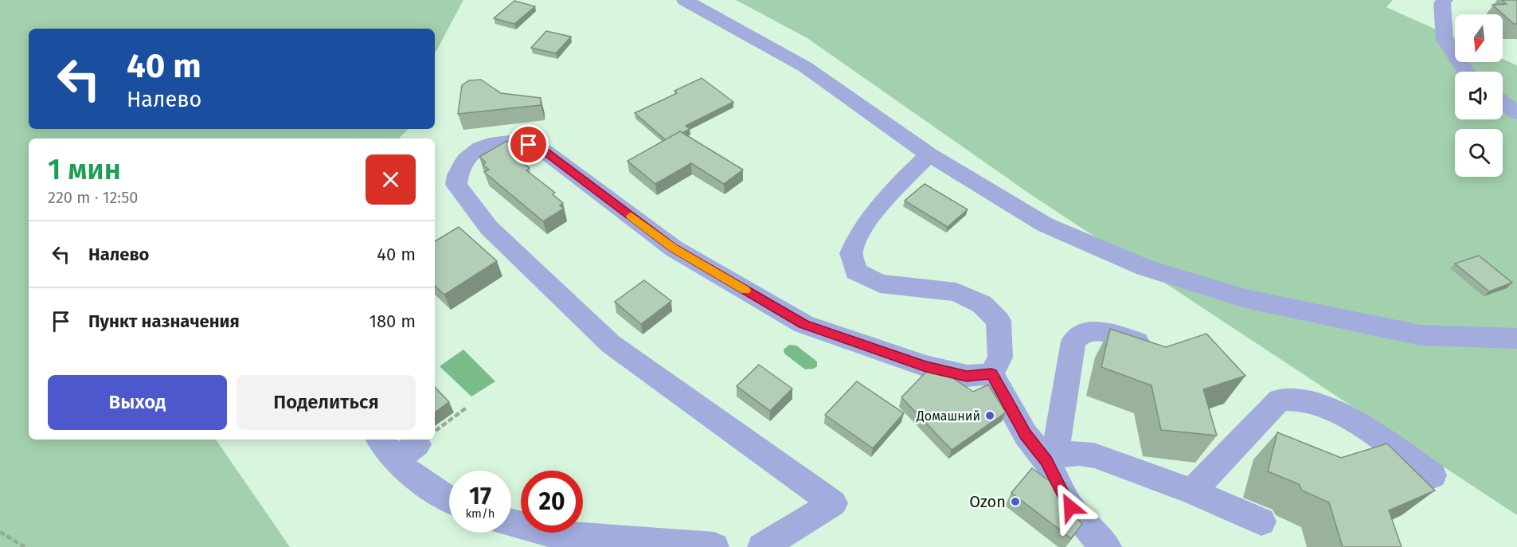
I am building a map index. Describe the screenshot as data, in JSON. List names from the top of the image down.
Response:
{
  "places": ["Домашний", "Ozon"],
  "north": "bottom",
  "page": {
    "turn": ["40 m", "Налево"],
    "heading": ["1 мин", "220 m · 12:50"],
    "list": [
      {
        "name": "Налево",
        "value": "40 m"
      },
      {
        "name": "Пункт назначения",
        "value": "180 m"
      }
    ],
    "buttons": ["Выход", "Поделиться"],
    "speed": "17 km/h",
    "limit": "20"
  }
}
